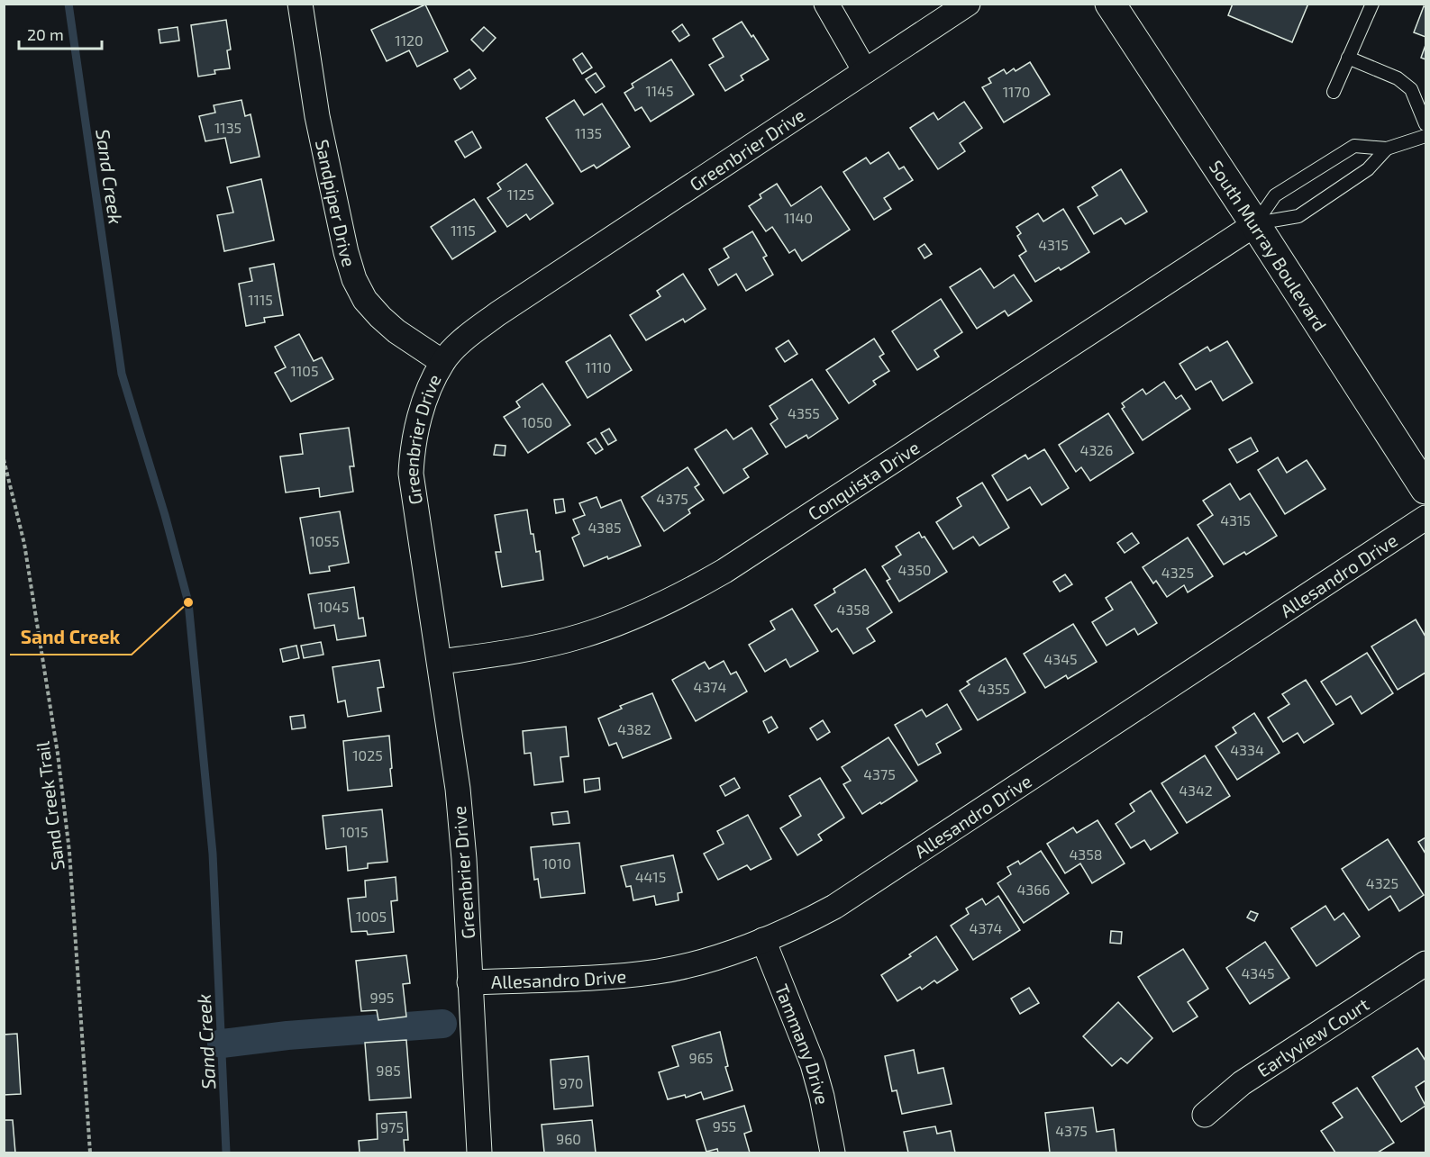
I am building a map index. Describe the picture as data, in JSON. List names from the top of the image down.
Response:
{
  "streets": {
    "main road": ["South Murray Boulevard"],
    "street": [
      "Greenbrier Drive",
      "Sandpiper Drive",
      "Conquista Drive",
      "Allesandro Drive",
      "Earlyview Court",
      "Tammany Drive"
    ],
    "path": ["Sand Creek Trail"]
  },
  "crossings": [
    ["Greenbrier Drive", "Sandpiper Drive"],
    ["Greenbrier Drive", "Conquista Drive"],
    ["Greenbrier Drive", "Allesandro Drive"],
    ["South Murray Boulevard", "Conquista Drive"],
    ["Allesandro Drive", "Tammany Drive"]
  ],
  "water": ["Sand Creek"],
  "places": ["Sand Creek"],
  "house_numbers": [
    "1120",
    "1145",
    "1170",
    "1135",
    "1135",
    "1125",
    "1140",
    "1115",
    "4315",
    "1115",
    "1110",
    "1105",
    "4355",
    "1050",
    "4326",
    "4375",
    "4315",
    "4385",
    "1055",
    "4350",
    "4325",
    "1045",
    "4358",
    "4345",
    "4374",
    "4355",
    "4382",
    "4334",
    "1025",
    "4375",
    "4342",
    "1015",
    "4358",
    "1010",
    "4415",
    "4325",
    "4366",
    "1005",
    "4374",
    "4345",
    "995",
    "965",
    "985",
    "970",
    "955",
    "975",
    "4375",
    "960"
  ],
  "scale_bar": "20 m"
}
